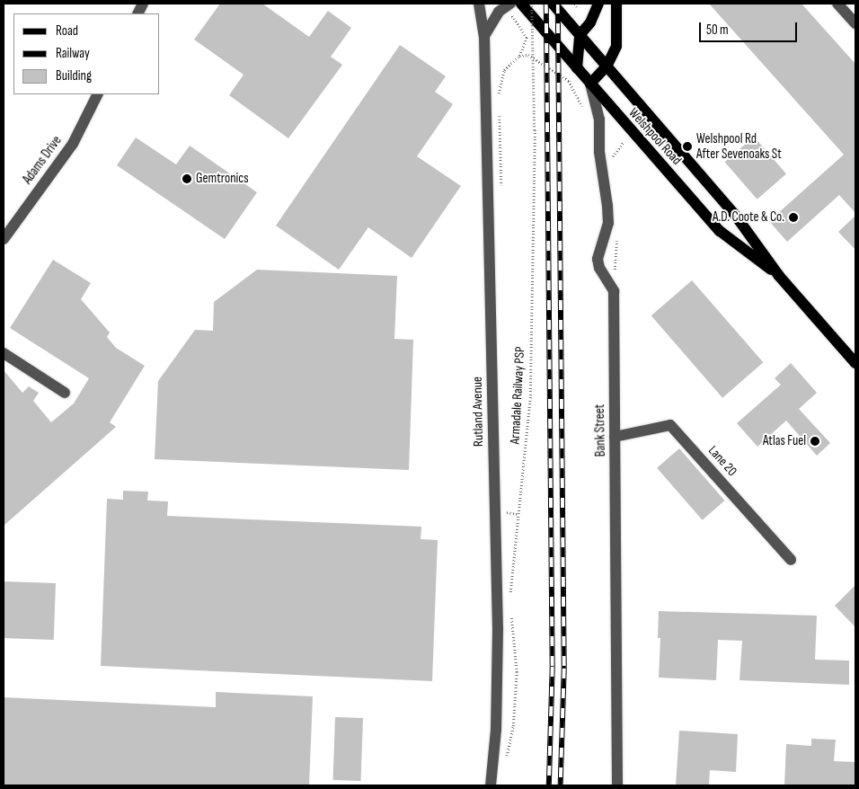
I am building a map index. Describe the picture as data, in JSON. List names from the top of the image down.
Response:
{
  "streets": {
    "main road": ["Welshpool Road"],
    "street": [
      "Adams Drive",
      "Rutland Avenue",
      "Bank Street",
      "Lane 20"
    ],
    "path": ["Armadale Railway PSP"]
  },
  "crossings": [
    ["Welshpool Road", "Bank Street"],
    ["Bank Street", "Lane 20"]
  ],
  "places": [
    "Welshpool Rd After Sevenoaks St",
    "Gemtronics",
    "A.D. Coote & Co.",
    "Atlas Fuel"
  ],
  "legend": ["Road", "Railway", "Building"],
  "scale_bar": "50 m"
}
